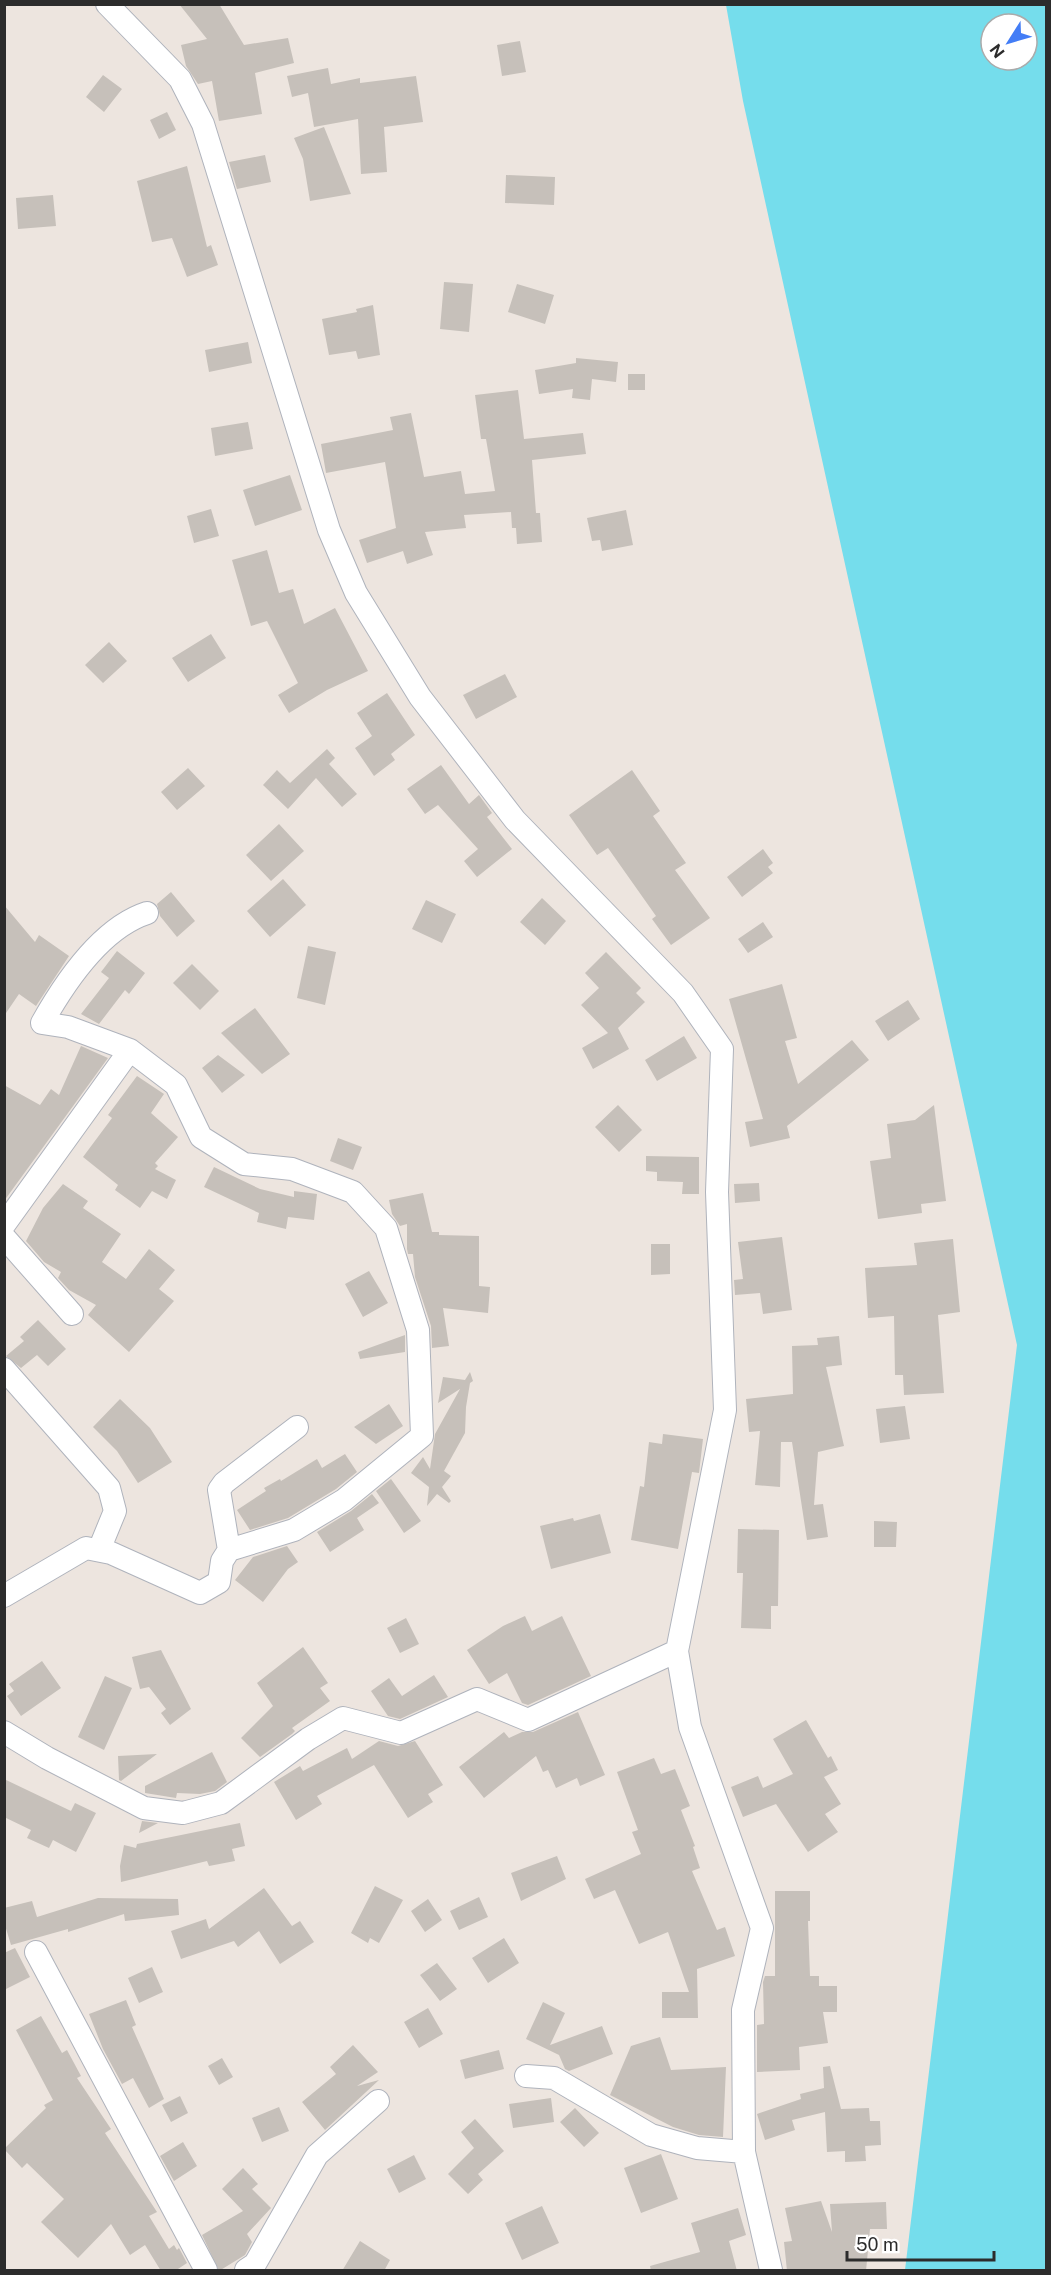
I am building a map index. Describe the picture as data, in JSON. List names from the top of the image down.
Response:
{
  "scale_bar": "50 m",
  "north": "bottom left"
}
